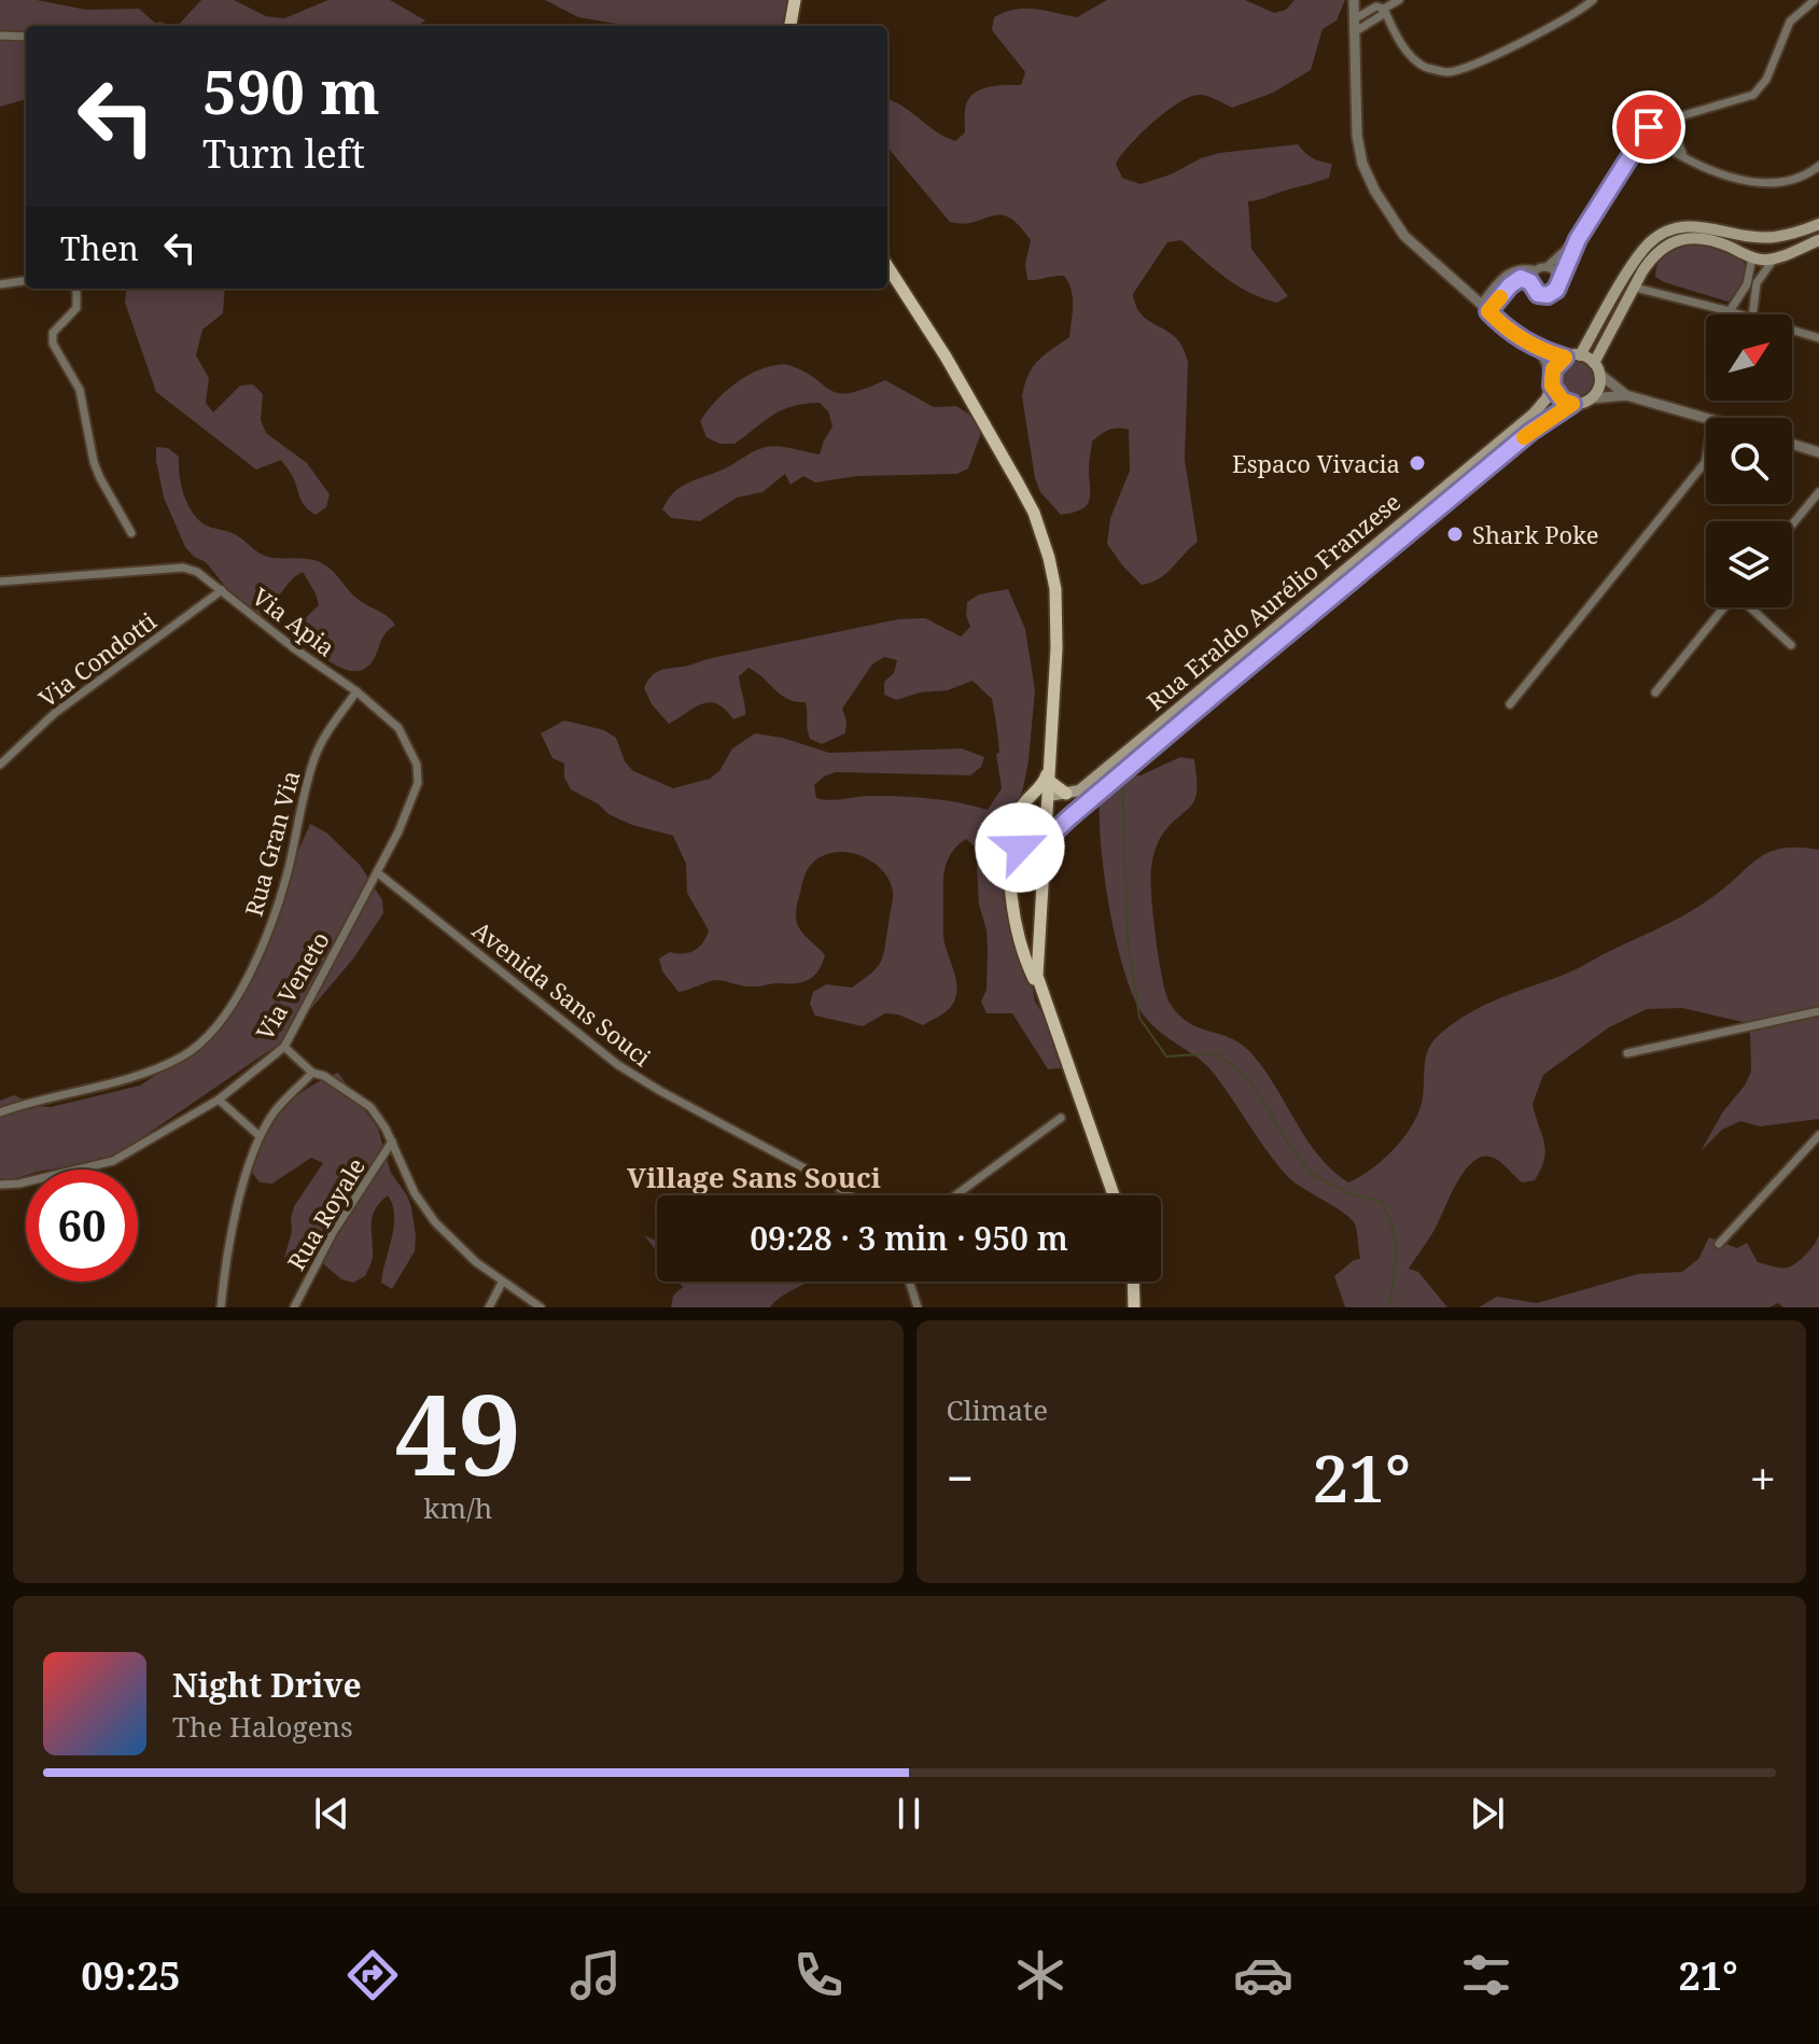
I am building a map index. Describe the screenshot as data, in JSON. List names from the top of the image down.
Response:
{
  "streets": {
    "main road": ["Rua Eraldo Aurélio Franzese"],
    "street": [
      "Via Apia",
      "Via Condotti",
      "Rua Gran Via",
      "Via Veneto",
      "Avenida Sans Souci",
      "Rua Royale"
    ]
  },
  "crossings": [
    ["Via Apia", "Via Condotti"],
    ["Via Apia", "Rua Gran Via"],
    ["Via Apia", "Via Veneto"],
    ["Via Apia", "Avenida Sans Souci"],
    ["Via Veneto", "Avenida Sans Souci"]
  ],
  "districts": ["Village Sans Souci"],
  "places": ["Espaco Vivacia", "Shark Poke"],
  "north": "top right",
  "page": {
    "turn": ["590 m", "Turn left"],
    "then": "Then",
    "limit": "60",
    "trip": "09:28 · 3 min · 950 m",
    "tile": [
      ["49", "km/h"],
      "Climate"
    ],
    "heat": ["−", "21°", "+"],
    "song": ["Night Drive", "The Halogens"],
    "tabs": ["09:25", "21°"]
  }
}
